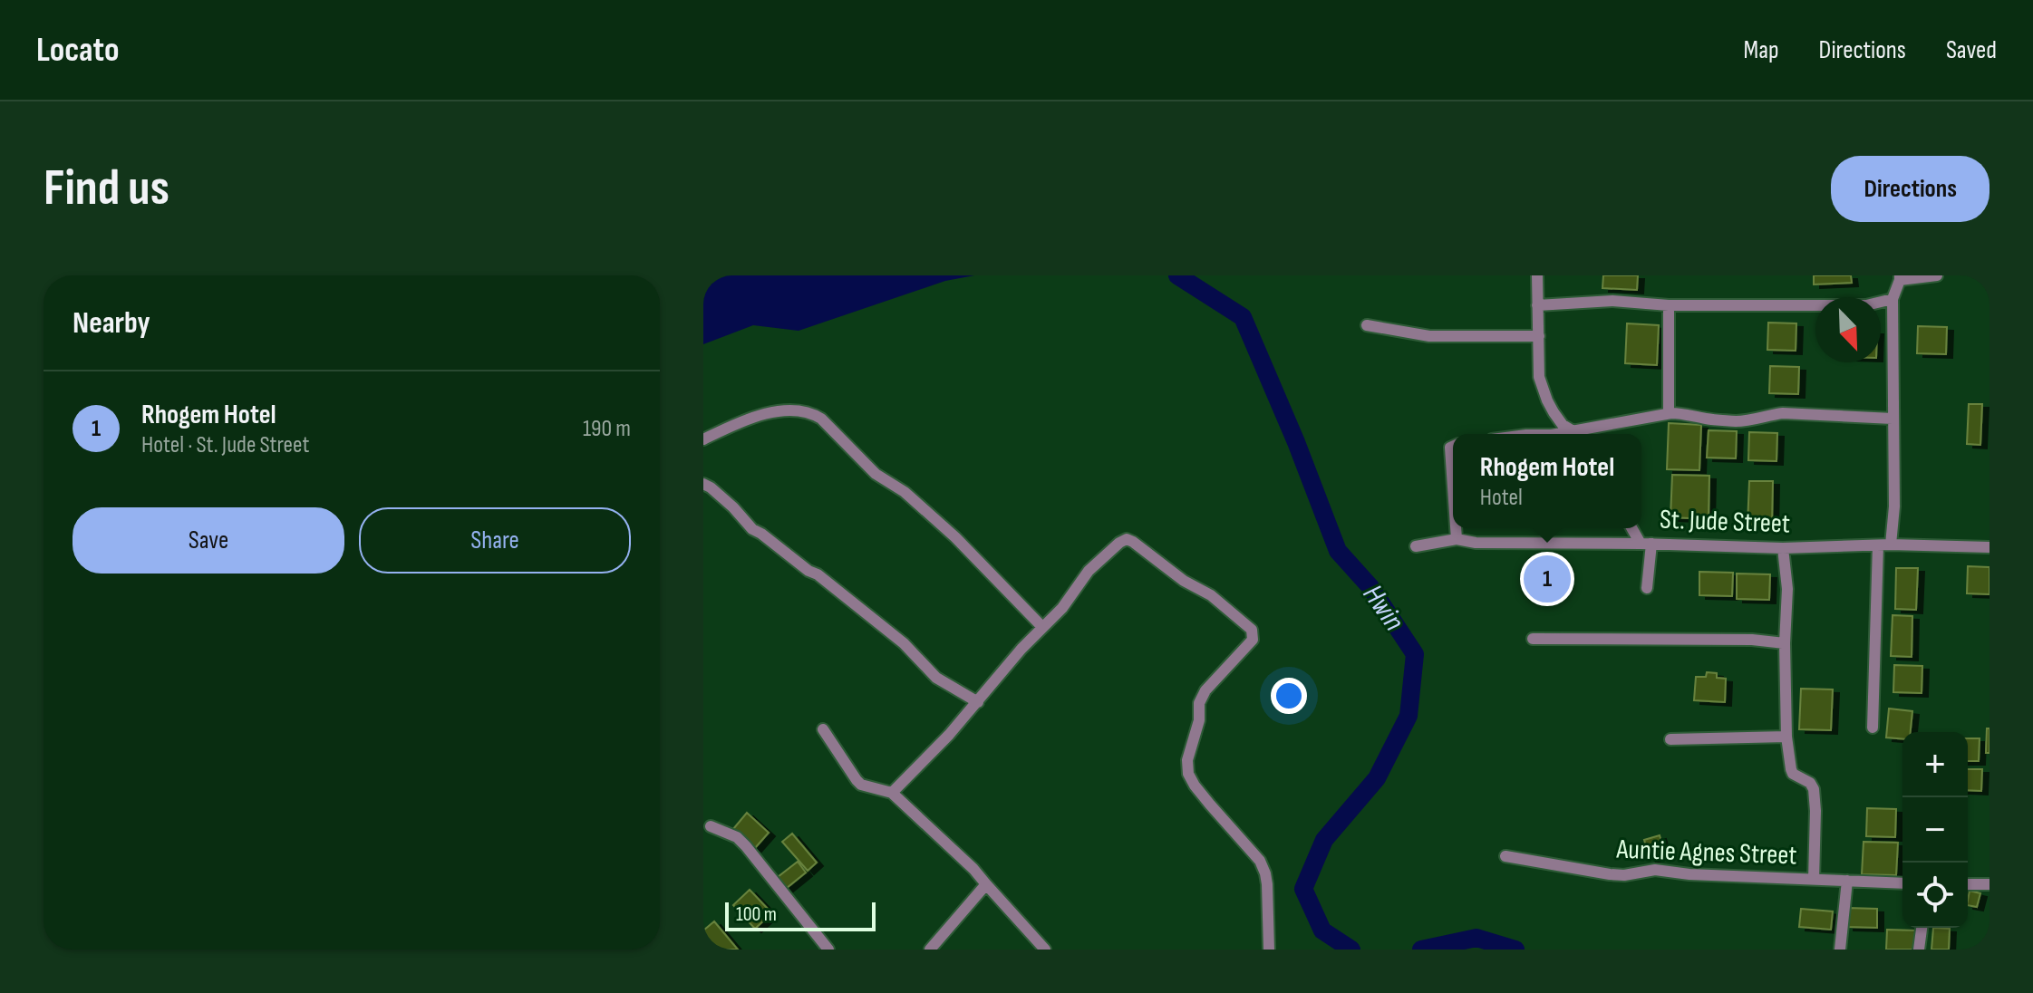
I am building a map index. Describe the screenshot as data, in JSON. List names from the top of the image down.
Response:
{
  "streets": {
    "street": ["St. Jude Street", "Auntie Agnes Street"]
  },
  "water": ["Hwin"],
  "scale_bar": "100 m",
  "north": "bottom right",
  "page": {
    "header": "Locato",
    "nav": ["Map", "Directions", "Saved"],
    "buttons": [
      "Directions",
      ["Save", "Share"]
    ],
    "title": "Find us",
    "heading": "Nearby",
    "list": [
      {
        "mark": "1",
        "name": "Rhogem Hotel",
        "note": "Hotel · St. Jude Street",
        "value": "190 m"
      }
    ],
    "popup": ["Rhogem Hotel", "Hotel"],
    "pins": "1",
    "map_buttons": ["+", "−"],
    "scale": "100 m"
  }
}
